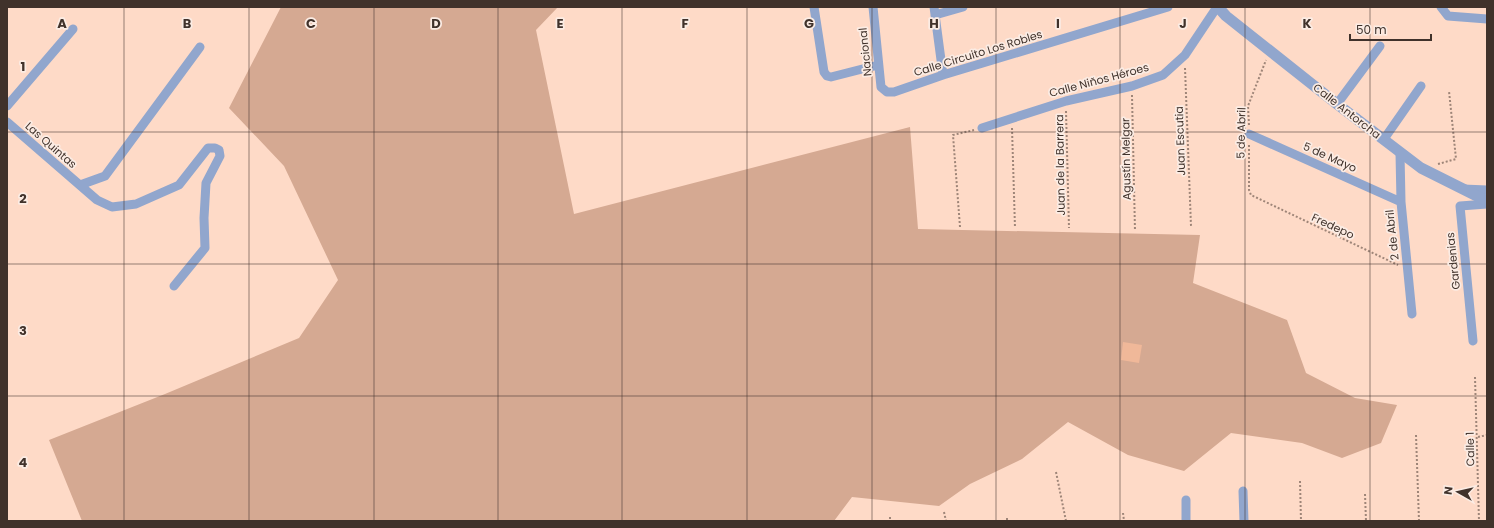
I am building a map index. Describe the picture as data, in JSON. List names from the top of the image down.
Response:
{
  "streets": {
    "street": [
      "Nacional",
      "Calle Circuito Los Robles",
      "Calle Niños Héroes",
      "Calle Antorcha",
      "Las Quintas",
      "5 de Mayo",
      "2 de Abril",
      "Gardenias"
    ],
    "path": [
      "5 de Abril",
      "Juan Escutia",
      "Agustín Melgar",
      "Juan de la Barrera",
      "Fredepo",
      "Calle 1"
    ]
  },
  "crossings": [
    ["Nacional", "Calle Circuito Los Robles"],
    ["Calle Niños Héroes", "Calle Antorcha"],
    ["Calle Niños Héroes", "Juan Escutia"],
    ["Calle Niños Héroes", "Agustín Melgar"],
    ["Calle Niños Héroes", "Juan de la Barrera"],
    ["Calle Antorcha", "5 de Abril"],
    ["Calle Antorcha", "2 de Abril"],
    ["Calle Antorcha", "Gardenias"],
    ["5 de Abril", "5 de Mayo"],
    ["5 de Abril", "Fredepo"],
    ["5 de Mayo", "2 de Abril"],
    ["Fredepo", "2 de Abril"]
  ],
  "scale_bar": "50 m",
  "north": "left",
  "grid": {
    "columns": [
      "A",
      "B",
      "C",
      "D",
      "E",
      "F",
      "G",
      "H",
      "I",
      "J",
      "K"
    ],
    "rows": [
      "1",
      "2",
      "3",
      "4"
    ]
  }
}
